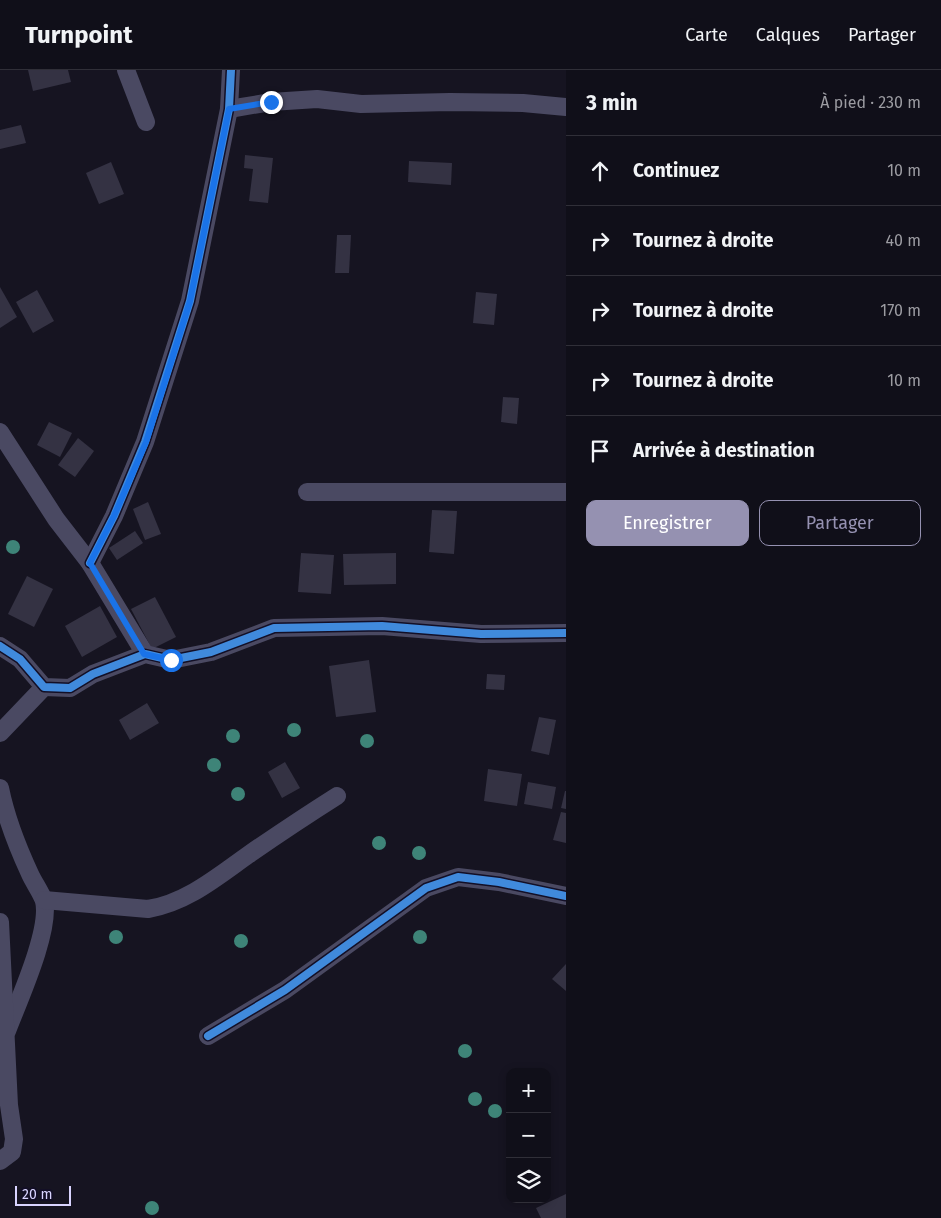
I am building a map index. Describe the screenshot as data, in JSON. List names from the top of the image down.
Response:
{
  "scale_bar": "20 m",
  "page": {
    "header": "Turnpoint",
    "nav": ["Carte", "Calques", "Partager"],
    "heading": ["3 min", "À pied · 230 m"],
    "list": [
      ["Continuez", "10 m"],
      ["Tournez à droite", "40 m"],
      ["Tournez à droite", "170 m"],
      ["Tournez à droite", "10 m"],
      "Arrivée à destination"
    ],
    "buttons": ["Enregistrer", "Partager"],
    "map_buttons": ["+", "−"],
    "scale": "20 m"
  }
}
